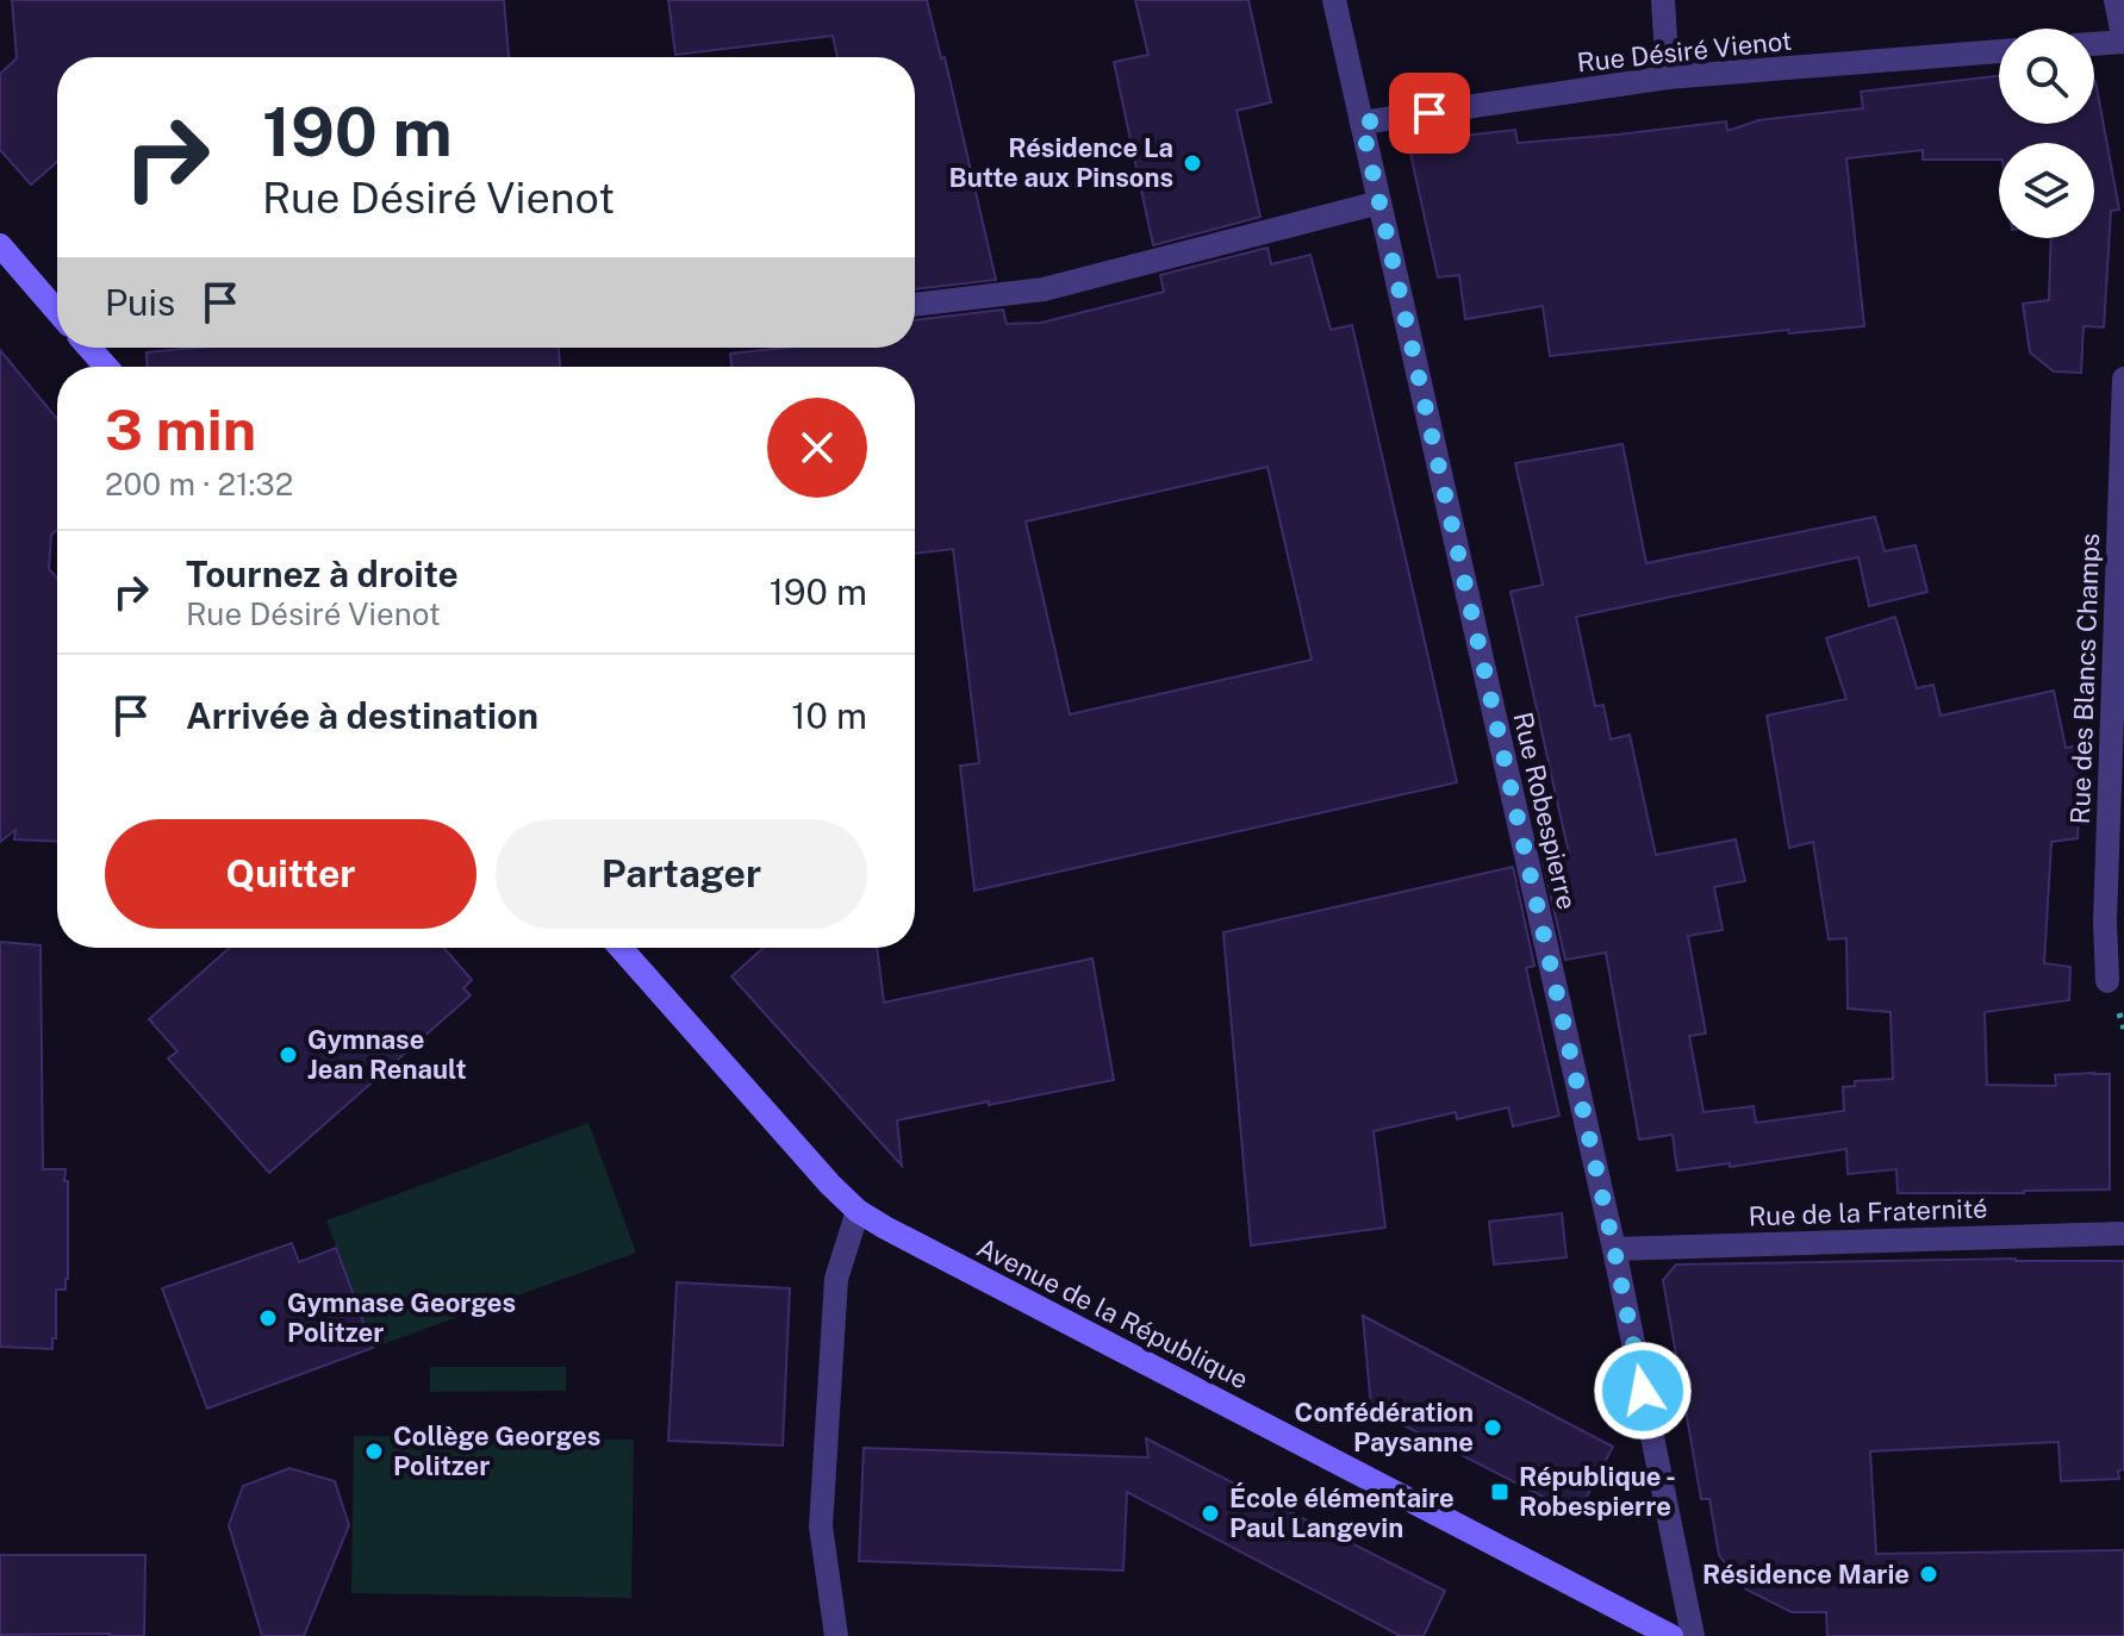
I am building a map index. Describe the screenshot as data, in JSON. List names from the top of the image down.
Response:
{
  "streets": {
    "main road": ["Avenue de la République"],
    "street": [
      "Rue Désiré Vienot",
      "Rue des Blancs Champs",
      "Rue Robespierre",
      "Rue de la Fraternité"
    ]
  },
  "crossings": [
    ["Rue Désiré Vienot", "Rue Robespierre"],
    ["Rue Robespierre", "Rue de la Fraternité"]
  ],
  "places": {
    "other": [
      "Résidence La Butte aux Pinsons",
      "Gymnase Jean Renault",
      "Gymnase Georges Politzer",
      "Confédération Paysanne",
      "Collège Georges Politzer",
      "École élémentaire Paul Langevin",
      "Résidence Marie"
    ],
    "transit": ["République - Robespierre"]
  },
  "page": {
    "turn": ["190 m", "Rue Désiré Vienot"],
    "then": "Puis",
    "heading": ["3 min", "200 m · 21:32"],
    "list": [
      {
        "name": "Tournez à droite",
        "note": "Rue Désiré Vienot",
        "value": "190 m"
      },
      {
        "name": "Arrivée à destination",
        "value": "10 m"
      }
    ],
    "buttons": ["Quitter", "Partager"]
  }
}
